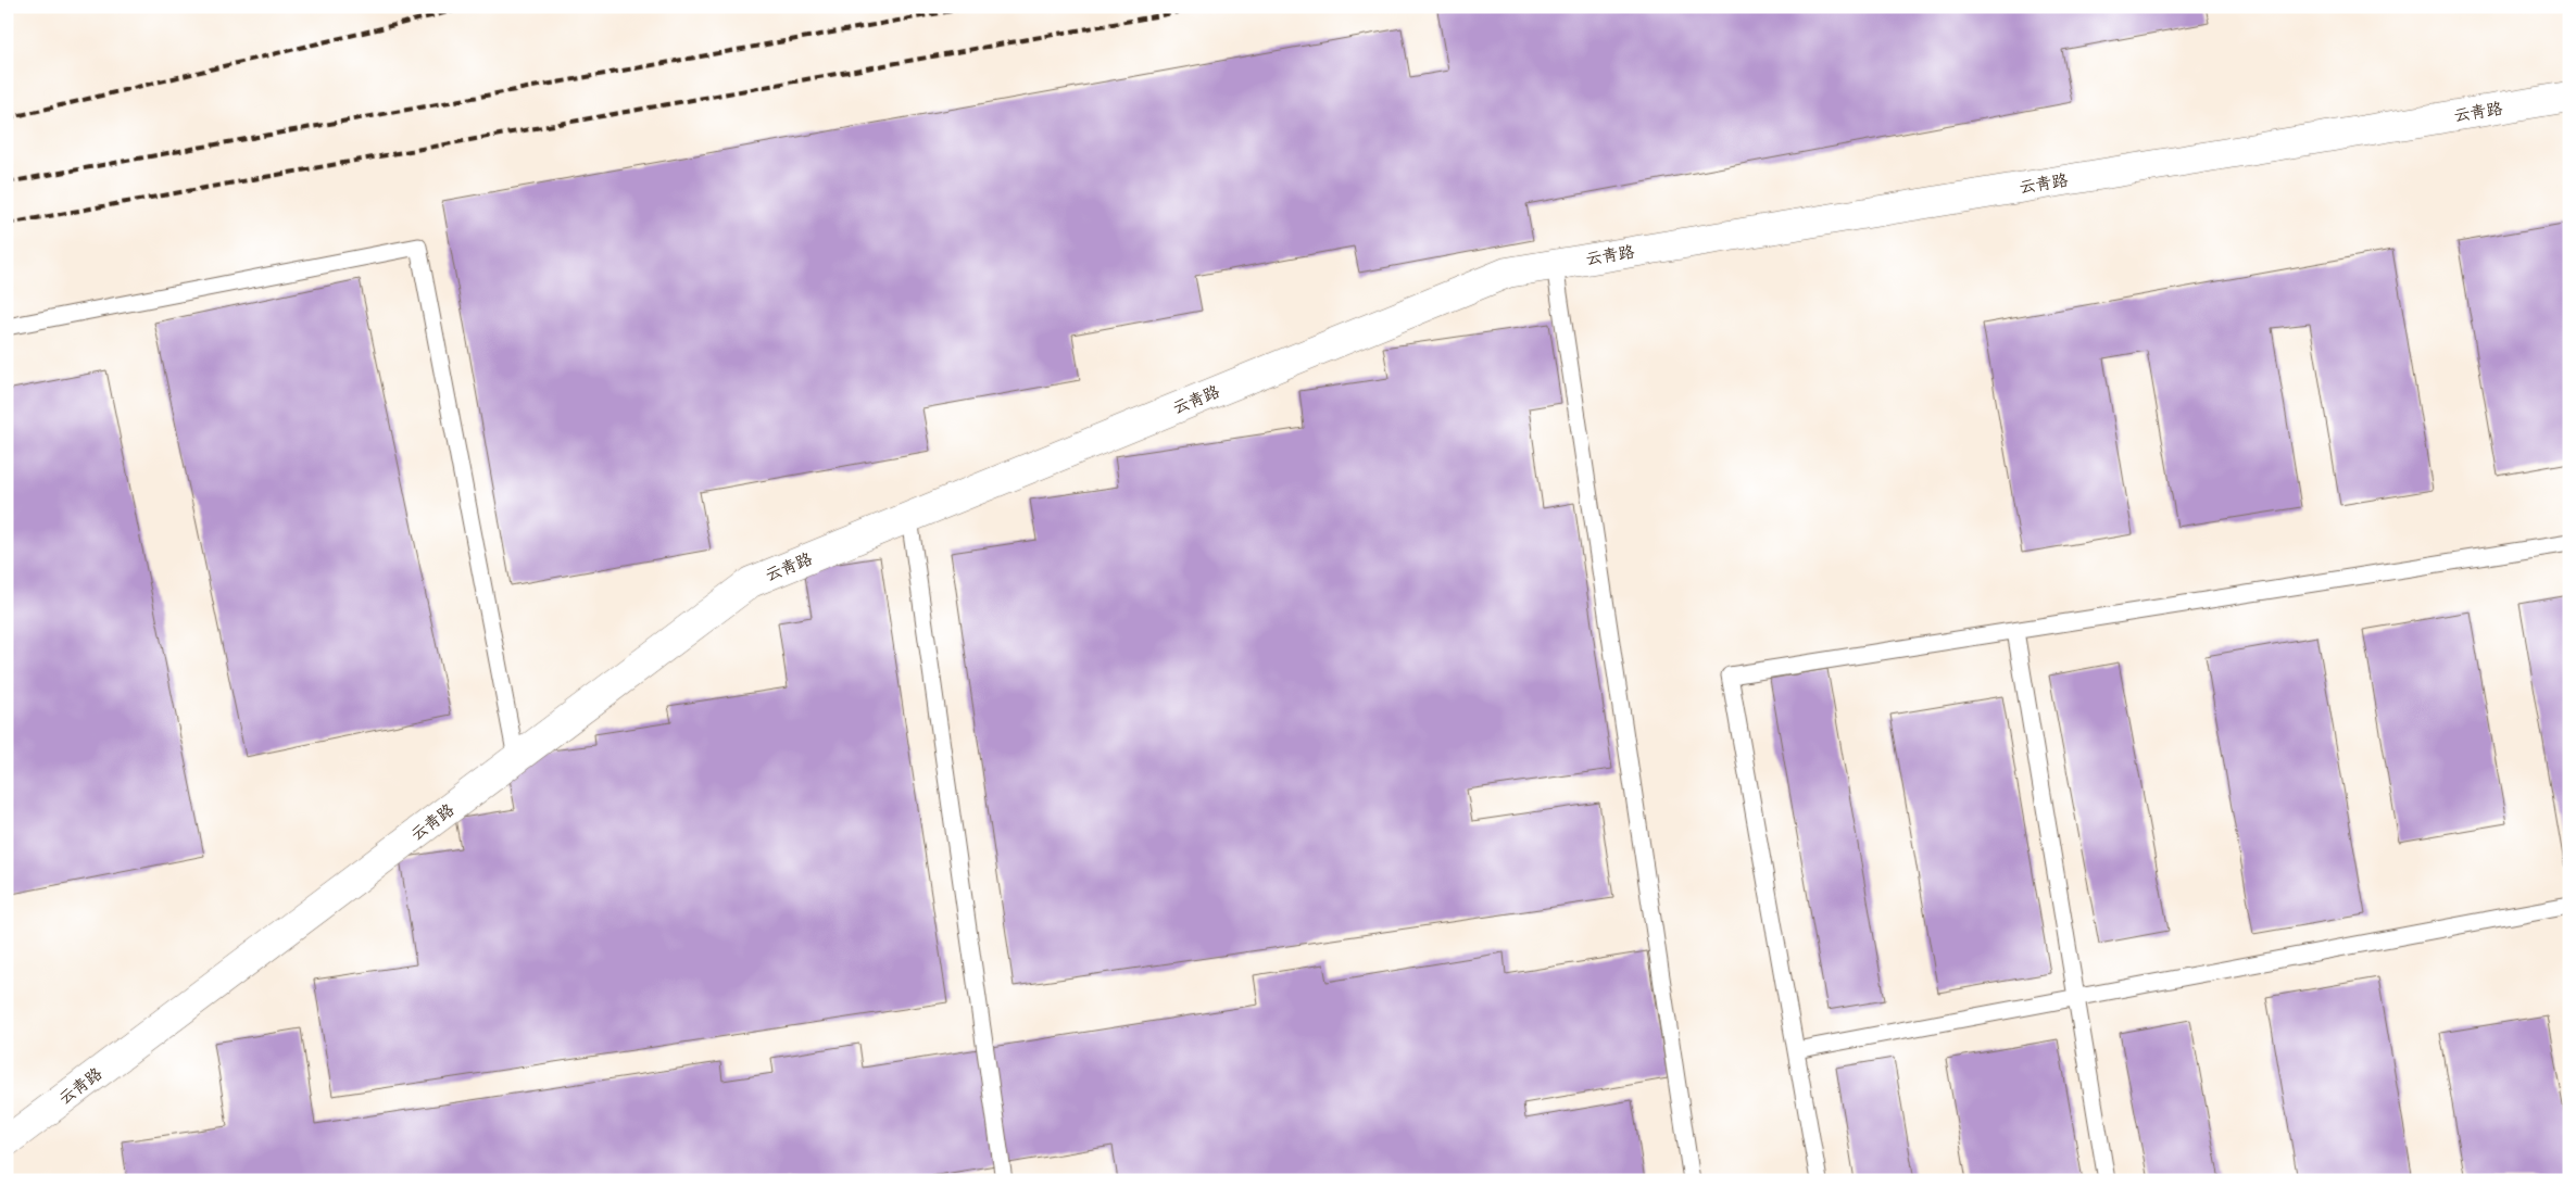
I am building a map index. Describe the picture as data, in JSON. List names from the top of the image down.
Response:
{
  "streets": {
    "street": ["云青路"]
  }
}
